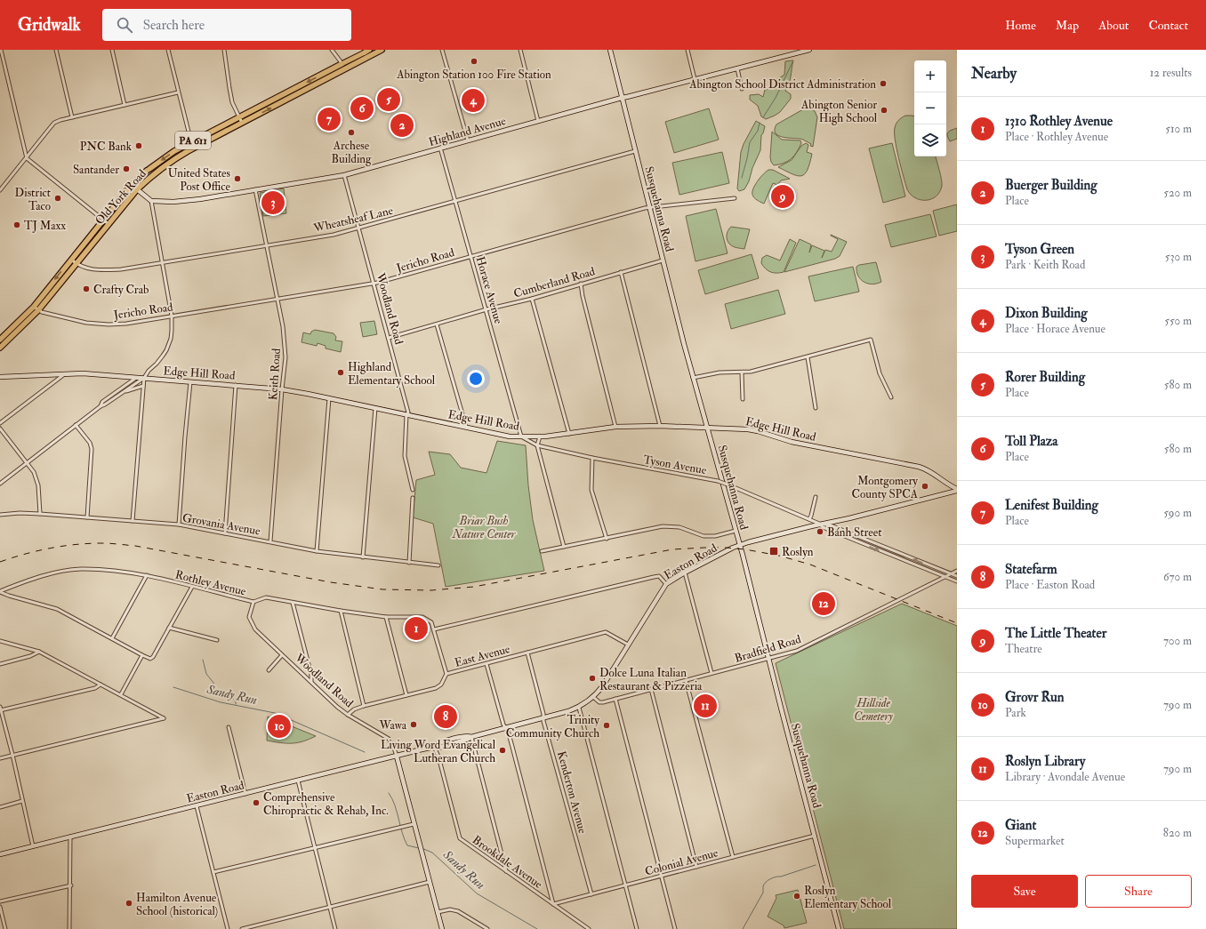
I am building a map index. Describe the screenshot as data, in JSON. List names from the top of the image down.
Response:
{
  "streets": {
    "highway": ["PA 611", "Old York Road"],
    "main road": [
      "Highland Avenue",
      "Susquehanna Road",
      "Woodland Road",
      "Edge Hill Road",
      "Easton Road"
    ],
    "street": [
      "Wheatsheaf Lane",
      "Jericho Road",
      "Cumberland Road",
      "Horace Avenue",
      "Keith Road",
      "Tyson Avenue",
      "Grovania Avenue",
      "Rothley Avenue",
      "Bradfield Road",
      "East Avenue",
      "Kenderton Avenue",
      "Brookdale Avenue",
      "Colonial Avenue"
    ]
  },
  "crossings": [
    ["Highland Avenue", "Susquehanna Road"],
    ["Highland Avenue", "Horace Avenue"],
    ["Highland Avenue", "Woodland Road"],
    ["Highland Avenue", "Keith Road"],
    ["Old York Road", "Wheatsheaf Lane"],
    ["Old York Road", "Jericho Road"],
    ["Susquehanna Road", "Wheatsheaf Lane"],
    ["Susquehanna Road", "Jericho Road"],
    ["Susquehanna Road", "Cumberland Road"],
    ["Susquehanna Road", "Edge Hill Road"],
    ["Susquehanna Road", "Easton Road"],
    ["Susquehanna Road", "Bradfield Road"],
    ["Susquehanna Road", "Colonial Avenue"],
    ["Wheatsheaf Lane", "Horace Avenue"],
    ["Wheatsheaf Lane", "Woodland Road"],
    ["Wheatsheaf Lane", "Keith Road"],
    ["Jericho Road", "Horace Avenue"],
    ["Jericho Road", "Woodland Road"],
    ["Jericho Road", "Keith Road"],
    ["Cumberland Road", "Horace Avenue"],
    ["Cumberland Road", "Woodland Road"],
    ["Horace Avenue", "Edge Hill Road"],
    ["Horace Avenue", "Tyson Avenue"],
    ["Woodland Road", "Edge Hill Road"],
    ["Woodland Road", "Easton Road"],
    ["Woodland Road", "Rothley Avenue"],
    ["Woodland Road", "East Avenue"],
    ["Edge Hill Road", "Keith Road"],
    ["Edge Hill Road", "Tyson Avenue"],
    ["Edge Hill Road", "Easton Road"],
    ["Keith Road", "Grovania Avenue"],
    ["Tyson Avenue", "Easton Road"],
    ["Tyson Avenue", "Bradfield Road"],
    ["Easton Road", "Bradfield Road"],
    ["Easton Road", "East Avenue"],
    ["Easton Road", "Kenderton Avenue"],
    ["Easton Road", "Brookdale Avenue"],
    ["East Avenue", "Kenderton Avenue"],
    ["Kenderton Avenue", "Colonial Avenue"],
    ["Brookdale Avenue", "Colonial Avenue"]
  ],
  "water": ["Sandy Run"],
  "parks": ["Briar Bush Nature Center", "Hillside Cemetery"],
  "places": {
    "other": [
      "Abington Station 100 Fire Station",
      "Abington School District Administration",
      "Abington Senior High School",
      "Archese Building",
      "PNC Bank",
      "Santander",
      "United States Post Office",
      "District Taco",
      "TJ Maxx",
      "Crafty Crab",
      "Highland Elementary School",
      "Montgomery County SPCA",
      "Bánh Street",
      "Dolce Luna Italian Restaurant & Pizzeria",
      "Wawa",
      "Trinity Community Church",
      "Living Word Evangelical Lutheran Church",
      "Comprehensive Chiropractic & Rehab, Inc.",
      "Roslyn Elementary School",
      "Hamilton Avenue School (historical)"
    ],
    "transit": ["Roslyn"]
  },
  "page": {
    "header": "Gridwalk",
    "search": "Search here",
    "nav": [
      "Home",
      "Map",
      "About",
      "Contact"
    ],
    "heading": ["Nearby", "12 results"],
    "map_buttons": ["+", "−"],
    "pins": [
      "5",
      "4",
      "6",
      "7",
      "2",
      "9",
      "3",
      "12",
      "1",
      "11",
      "8",
      "10"
    ],
    "list": [
      {
        "mark": "1",
        "name": "1310 Rothley Avenue",
        "note": "Place · Rothley Avenue",
        "value": "510 m"
      },
      {
        "mark": "2",
        "name": "Buerger Building",
        "note": "Place",
        "value": "520 m"
      },
      {
        "mark": "3",
        "name": "Tyson Green",
        "note": "Park · Keith Road",
        "value": "530 m"
      },
      {
        "mark": "4",
        "name": "Dixon Building",
        "note": "Place · Horace Avenue",
        "value": "550 m"
      },
      {
        "mark": "5",
        "name": "Rorer Building",
        "note": "Place",
        "value": "580 m"
      },
      {
        "mark": "6",
        "name": "Toll Plaza",
        "note": "Place",
        "value": "580 m"
      },
      {
        "mark": "7",
        "name": "Lenifest Building",
        "note": "Place",
        "value": "590 m"
      },
      {
        "mark": "8",
        "name": "Statefarm",
        "note": "Place · Easton Road",
        "value": "670 m"
      },
      {
        "mark": "9",
        "name": "The Little Theater",
        "note": "Theatre",
        "value": "700 m"
      },
      {
        "mark": "10",
        "name": "Grovr Run",
        "note": "Park",
        "value": "790 m"
      },
      {
        "mark": "11",
        "name": "Roslyn Library",
        "note": "Library · Avondale Avenue",
        "value": "790 m"
      },
      {
        "mark": "12",
        "name": "Giant",
        "note": "Supermarket",
        "value": "820 m"
      }
    ],
    "buttons": ["Save", "Share"]
  }
}
